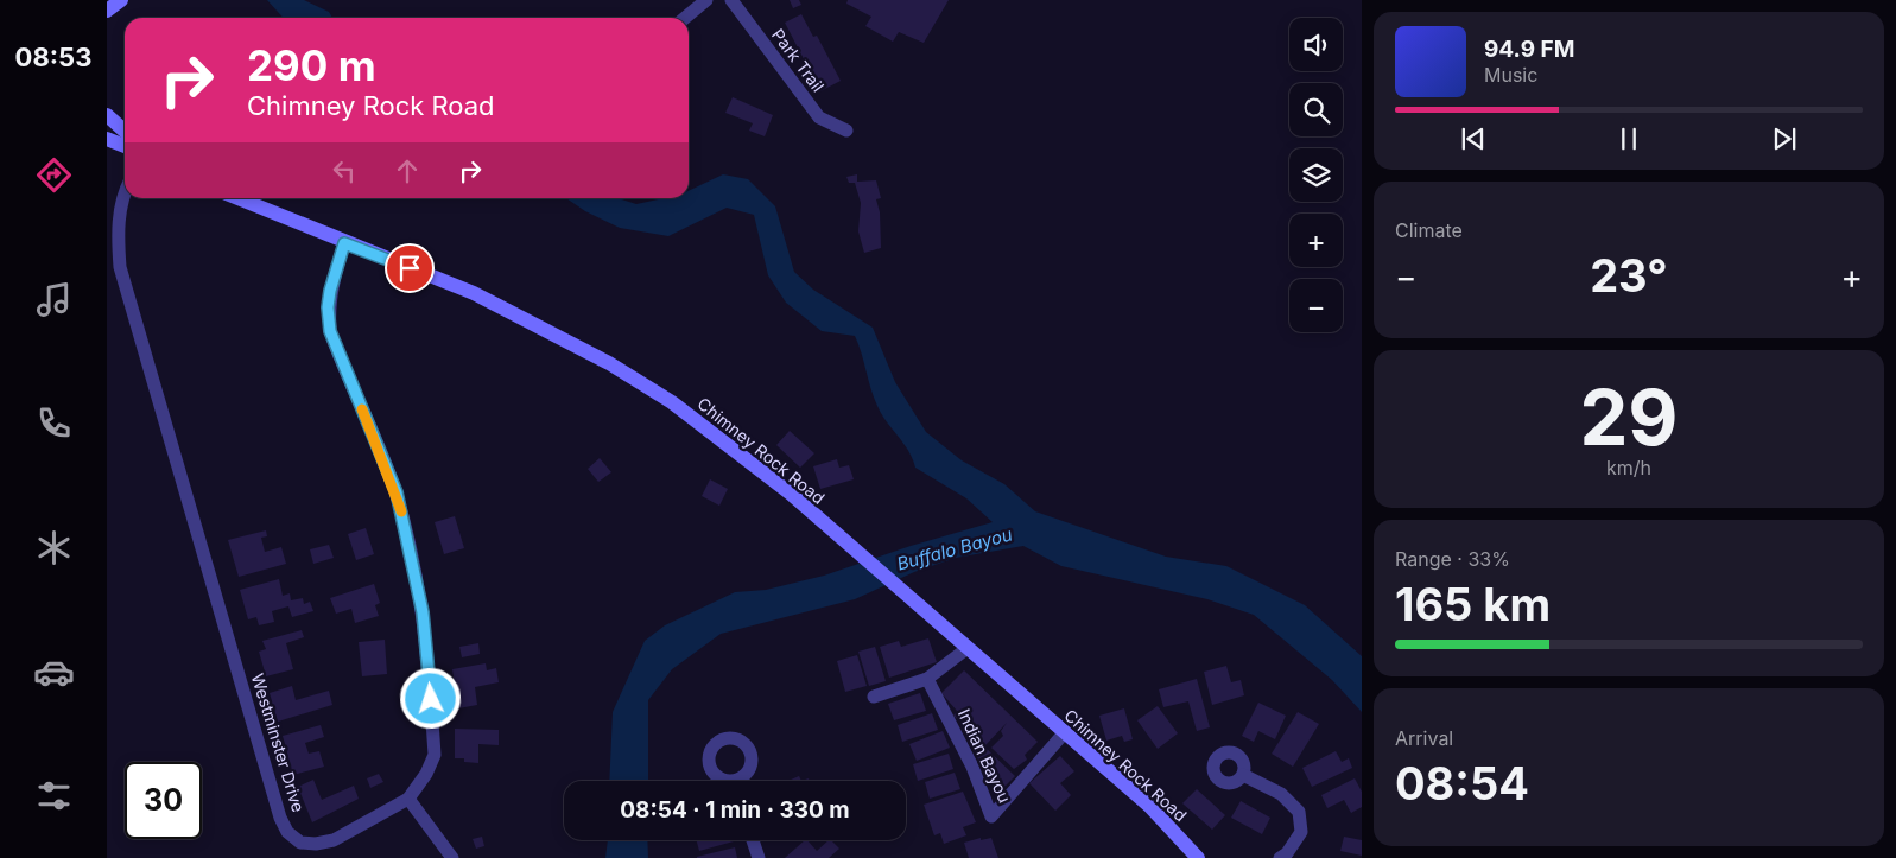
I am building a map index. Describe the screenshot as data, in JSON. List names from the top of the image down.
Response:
{
  "streets": {
    "main road": ["Chimney Rock Road"],
    "street": ["Park Trail", "Westminster Drive", "Indian Bayou"]
  },
  "crossings": [
    ["Chimney Rock Road", "Westminster Drive"],
    ["Chimney Rock Road", "Indian Bayou"]
  ],
  "water": ["Buffalo Bayou"],
  "page": {
    "tabs": "08:53",
    "map_buttons": ["+", "−"],
    "turn": ["290 m", "Chimney Rock Road"],
    "song": ["94.9 FM", "Music"],
    "tile": [
      "Climate",
      ["29", "km/h"],
      ["Range · 33%", "165 km"],
      ["Arrival", "08:54"]
    ],
    "heat": ["−", "23°", "+"],
    "limit": "30",
    "trip": "08:54 · 1 min · 330 m"
  }
}
